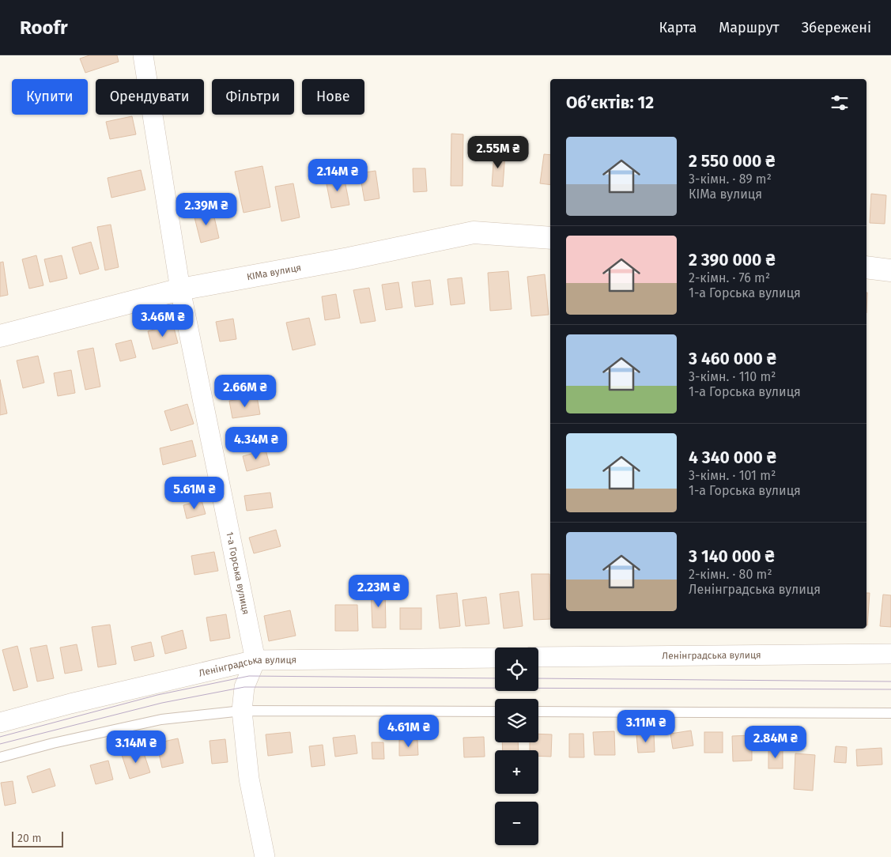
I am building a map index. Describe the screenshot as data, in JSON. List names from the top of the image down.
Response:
{
  "streets": {
    "street": ["КІМа вулиця", "1-а Горська вулиця", "Ленінградська вулиця"]
  },
  "crossings": [
    ["КІМа вулиця", "1-а Горська вулиця"],
    ["1-а Горська вулиця", "Ленінградська вулиця"]
  ],
  "scale_bar": "20 m",
  "page": {
    "header": "Roofr",
    "nav": ["Карта", "Маршрут", "Збережені"],
    "chip": [
      "Купити",
      "Орендувати",
      "Фільтри",
      "Нове"
    ],
    "heading": "Об’єктів: 12",
    "list": [
      {
        "name": "2 550 000 ₴",
        "note": "3-кімн. · 89 m² · КІМа вулиця"
      },
      {
        "name": "2 390 000 ₴",
        "note": "2-кімн. · 76 m² · 1-а Горська вулиця"
      },
      {
        "name": "3 460 000 ₴",
        "note": "3-кімн. · 110 m² · 1-а Горська вулиця"
      },
      {
        "name": "4 340 000 ₴",
        "note": "3-кімн. · 101 m² · 1-а Горська вулиця"
      },
      {
        "name": "3 140 000 ₴",
        "note": "2-кімн. · 80 m² · Ленінградська вулиця"
      }
    ],
    "price": [
      "2.55M ₴",
      "2.14M ₴",
      "2.39M ₴",
      "3.46M ₴",
      "2.66M ₴",
      "4.34M ₴",
      "5.61M ₴",
      "2.23M ₴",
      "3.11M ₴",
      "4.61M ₴",
      "2.84M ₴",
      "3.14M ₴"
    ],
    "map_buttons": ["+", "−"],
    "scale": "20 m"
  }
}
